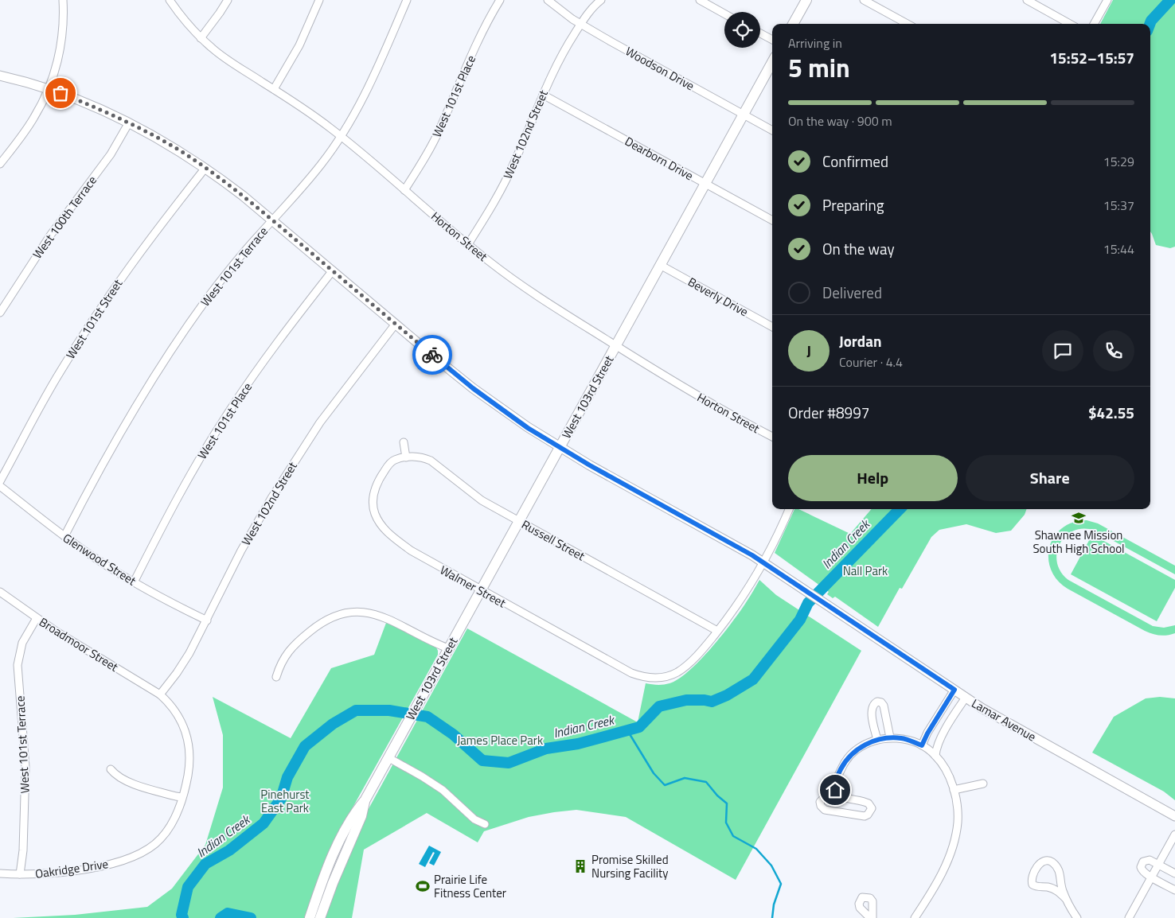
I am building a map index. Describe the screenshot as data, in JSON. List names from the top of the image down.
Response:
{
  "streets": {
    "main road": ["West 103rd Street"],
    "street": [
      "Woodson Drive",
      "West 101st Place",
      "West 102nd Street",
      "Dearborn Drive",
      "West 100th Terrace",
      "Horton Street",
      "West 101st Terrace",
      "Beverly Drive",
      "West 101st Street",
      "Russell Street",
      "Glenwood Street",
      "Walmer Street",
      "Broadmoor Street",
      "Lamar Avenue",
      "Oakridge Drive"
    ]
  },
  "crossings": [
    ["Woodson Drive", "West 102nd Street"],
    ["Woodson Drive", "West 103rd Street"],
    ["West 101st Place", "Horton Street"],
    ["West 101st Place", "Glenwood Street"],
    ["West 101st Place", "Lamar Avenue"],
    ["West 102nd Street", "Dearborn Drive"],
    ["West 102nd Street", "Horton Street"],
    ["West 102nd Street", "Glenwood Street"],
    ["West 102nd Street", "Broadmoor Street"],
    ["West 102nd Street", "Lamar Avenue"],
    ["Dearborn Drive", "West 103rd Street"],
    ["West 100th Terrace", "Lamar Avenue"],
    ["Horton Street", "West 101st Terrace"],
    ["Horton Street", "West 103rd Street"],
    ["West 101st Terrace", "Glenwood Street"],
    ["West 101st Terrace", "Broadmoor Street"],
    ["West 101st Terrace", "Lamar Avenue"],
    ["West 101st Terrace", "Oakridge Drive"],
    ["Beverly Drive", "West 103rd Street"],
    ["West 101st Street", "Lamar Avenue"],
    ["West 103rd Street", "Russell Street"],
    ["West 103rd Street", "Walmer Street"],
    ["West 103rd Street", "Lamar Avenue"],
    ["Russell Street", "Walmer Street"],
    ["Broadmoor Street", "Oakridge Drive"]
  ],
  "water": ["Indian Creek"],
  "parks": ["Nall Park", "James Place Park", "Pinehurst East Park"],
  "places": {
    "school or university": ["Shawnee Mission South High School"],
    "building": ["Promise Skilled Nursing Facility"],
    "sports": ["Prairie Life Fitness Center"]
  },
  "page": {
    "heading": ["5 min", "Arriving in", "15:52–15:57"],
    "panel": [
      "Jordan",
      "Courier · 4.4",
      "Order #8997",
      "$42.55"
    ],
    "bar": "On the way · 900 m",
    "list": [
      ["Confirmed", "15:29"],
      ["Preparing", "15:37"],
      ["On the way", "15:44"],
      "Delivered"
    ],
    "round": "J",
    "buttons": ["Help", "Share"]
  }
}
